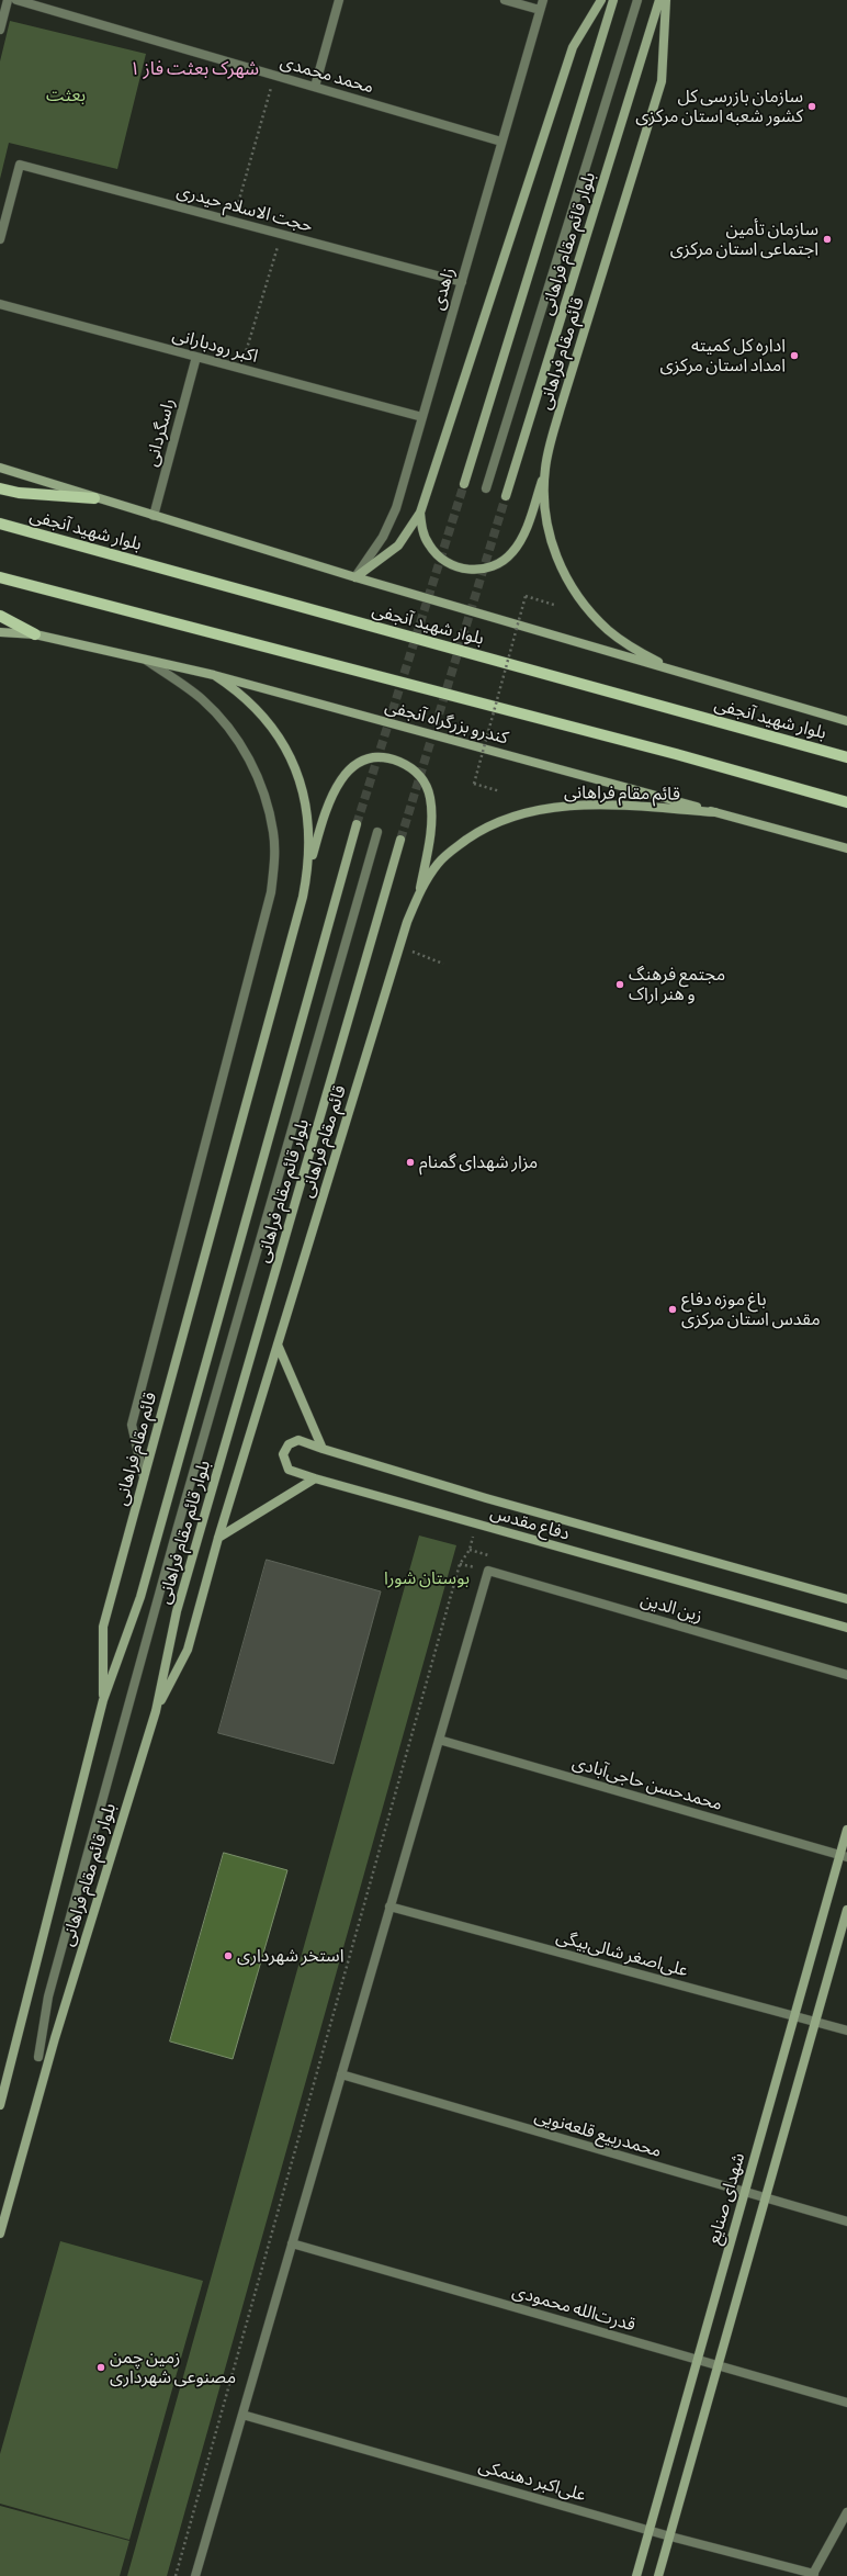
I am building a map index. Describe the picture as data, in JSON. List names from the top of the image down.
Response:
{
  "streets": {
    "main road": ["بلوار شهید آنجفی"],
    "street": [
      "محمد محمدی",
      "حجت الاسلام حیدری",
      "بلوار قائم مقام فراهانی",
      "زاهدی",
      "اکبر رودبارانی",
      "قائم مقام فراهانی",
      "راسگردانی",
      "کندرو بزرگراه آنجفی",
      "دفاع مقدس",
      "زین الدین",
      "محمدحسن حاجی‌آبادی",
      "علی‌اصغر شالی‌بیگی",
      "محمدربیع قلعه‌نویی",
      "شهدای صنایع",
      "قدرت‌الله محمودی",
      "علی‌اکبر دهنمکی"
    ]
  },
  "crossings": [
    ["محمد محمدی", "زاهدی"],
    ["حجت الاسلام حیدری", "زاهدی"],
    ["بلوار قائم مقام فراهانی", "قائم مقام فراهانی"],
    ["زاهدی", "اکبر رودبارانی"],
    ["اکبر رودبارانی", "راسگردانی"],
    ["قائم مقام فراهانی", "کندرو بزرگراه آنجفی"],
    ["زین الدین", "محمدحسن حاجی‌آبادی"],
    ["محمدحسن حاجی‌آبادی", "شهدای صنایع"],
    ["علی‌اصغر شالی‌بیگی", "شهدای صنایع"],
    ["محمدربیع قلعه‌نویی", "شهدای صنایع"],
    ["شهدای صنایع", "قدرت‌الله محمودی"],
    ["شهدای صنایع", "علی‌اکبر دهنمکی"]
  ],
  "districts": ["شهرک بعثت فاز ۱"],
  "parks": ["بعثت", "بوستان شورا"],
  "places": [
    "سازمان بازرسی کل کشور شعبه استان مرکزی",
    "سازمان تأمین اجتماعی استان مرکزی",
    "اداره کل کمیته امداد استان مرکزی",
    "مجتمع فرهنگ و هنر اراک",
    "مزار شهدای گمنام",
    "باغ موزه دفاع مقدس استان مرکزی",
    "استخر شهرداری",
    "زمین چمن مصنوعی شهرداری"
  ]
}
